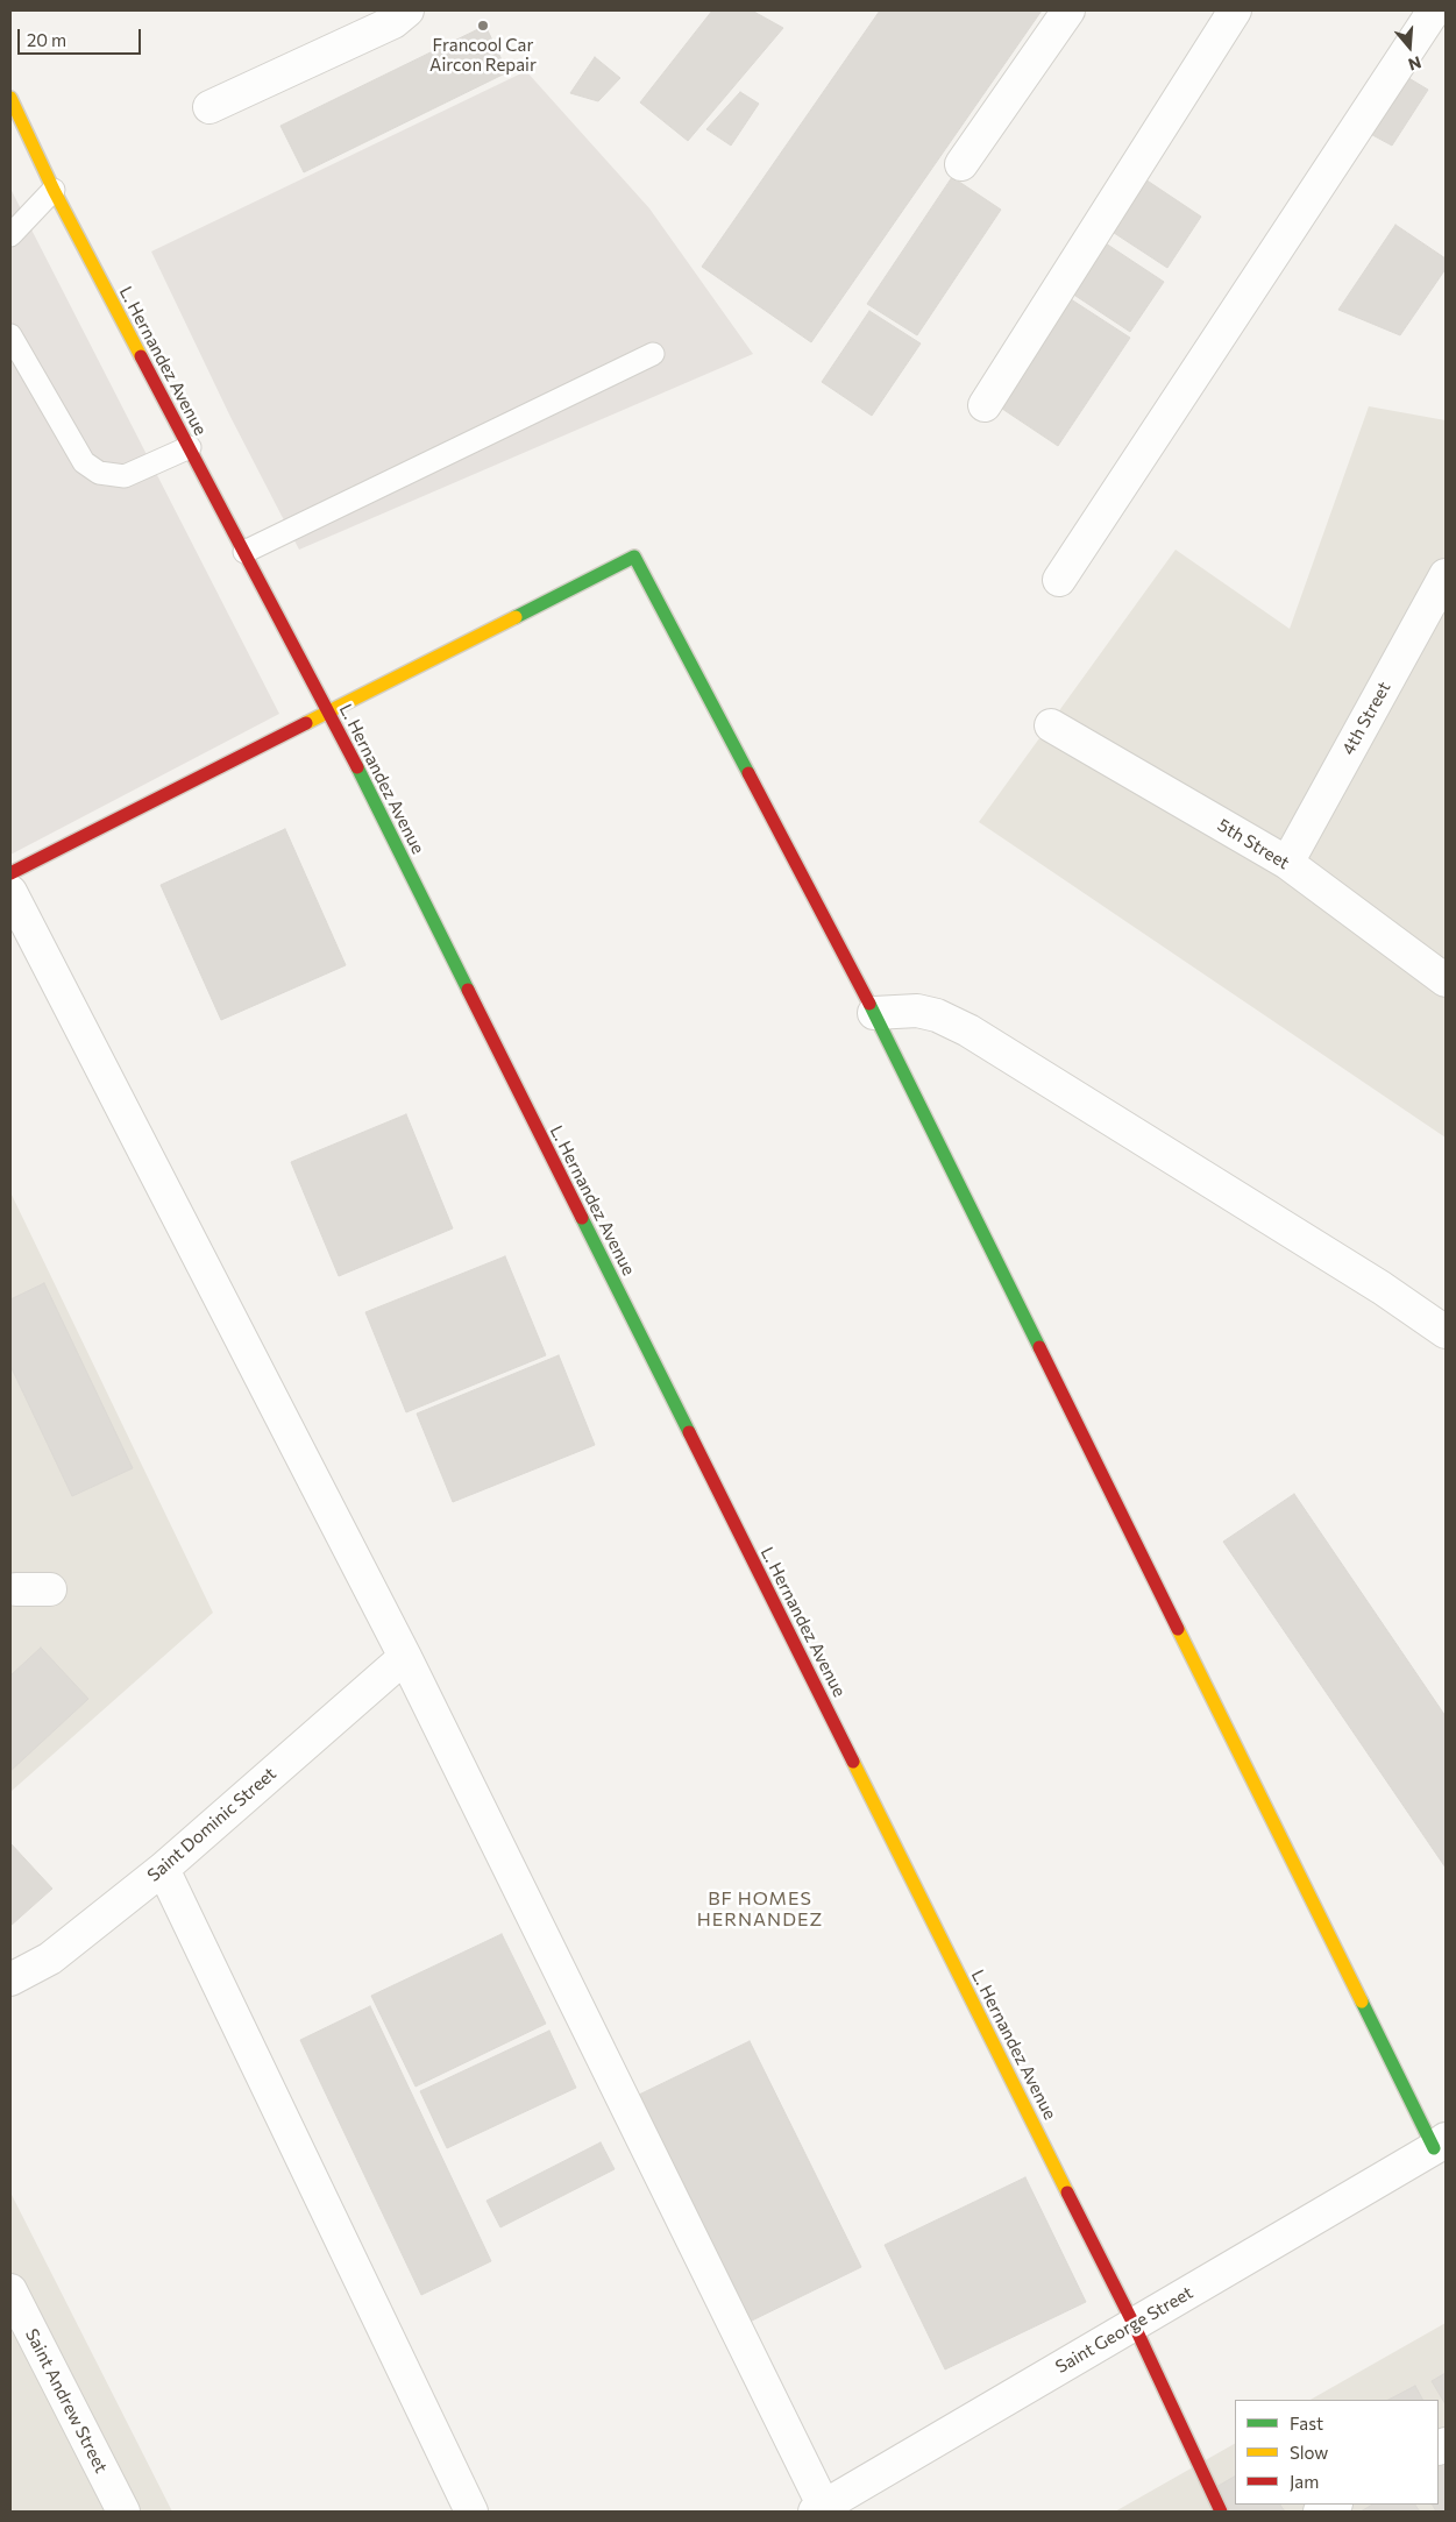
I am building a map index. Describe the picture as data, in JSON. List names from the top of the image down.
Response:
{
  "streets": {
    "street": [
      "L. Hernandez Avenue",
      "4th Street",
      "5th Street",
      "Saint Dominic Street",
      "Saint George Street",
      "Saint Andrew Street"
    ]
  },
  "crossings": [
    ["L. Hernandez Avenue", "Saint George Street"],
    ["4th Street", "5th Street"]
  ],
  "districts": ["BF HOMES HERNANDEZ"],
  "places": ["Francool Car Aircon Repair"],
  "legend": ["Fast", "Slow", "Jam"],
  "scale_bar": "20 m",
  "north": "bottom"
}
